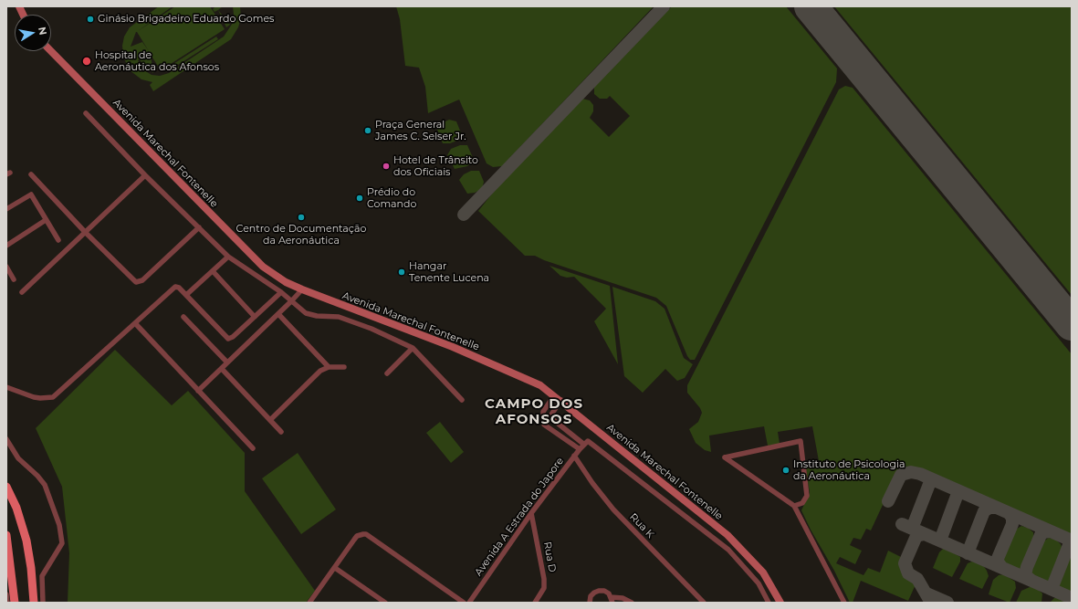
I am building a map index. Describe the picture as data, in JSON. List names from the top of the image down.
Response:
{
  "streets": {
    "main road": ["Avenida Marechal Fontenelle"],
    "street": ["Avenida A Estrada do Japore", "Rua K", "Rua D"]
  },
  "crossings": [
    ["Avenida A Estrada do Japore", "Rua K"],
    ["Avenida A Estrada do Japore", "Rua D"]
  ],
  "districts": ["CAMPO DOS AFONSOS"],
  "places": [
    "Ginásio Brigadeiro Eduardo Gomes",
    "Hospital de Aeronáutica dos Afonsos",
    "Praça General James C. Selser Jr.",
    "Hotel de Trânsito dos Oficiais",
    "Prédio do Comando",
    "Centro de Documentação da Aeronáutica",
    "Hangar Tenente Lucena",
    "Instituto de Psicologia da Aeronáutica"
  ],
  "north": "right"
}
